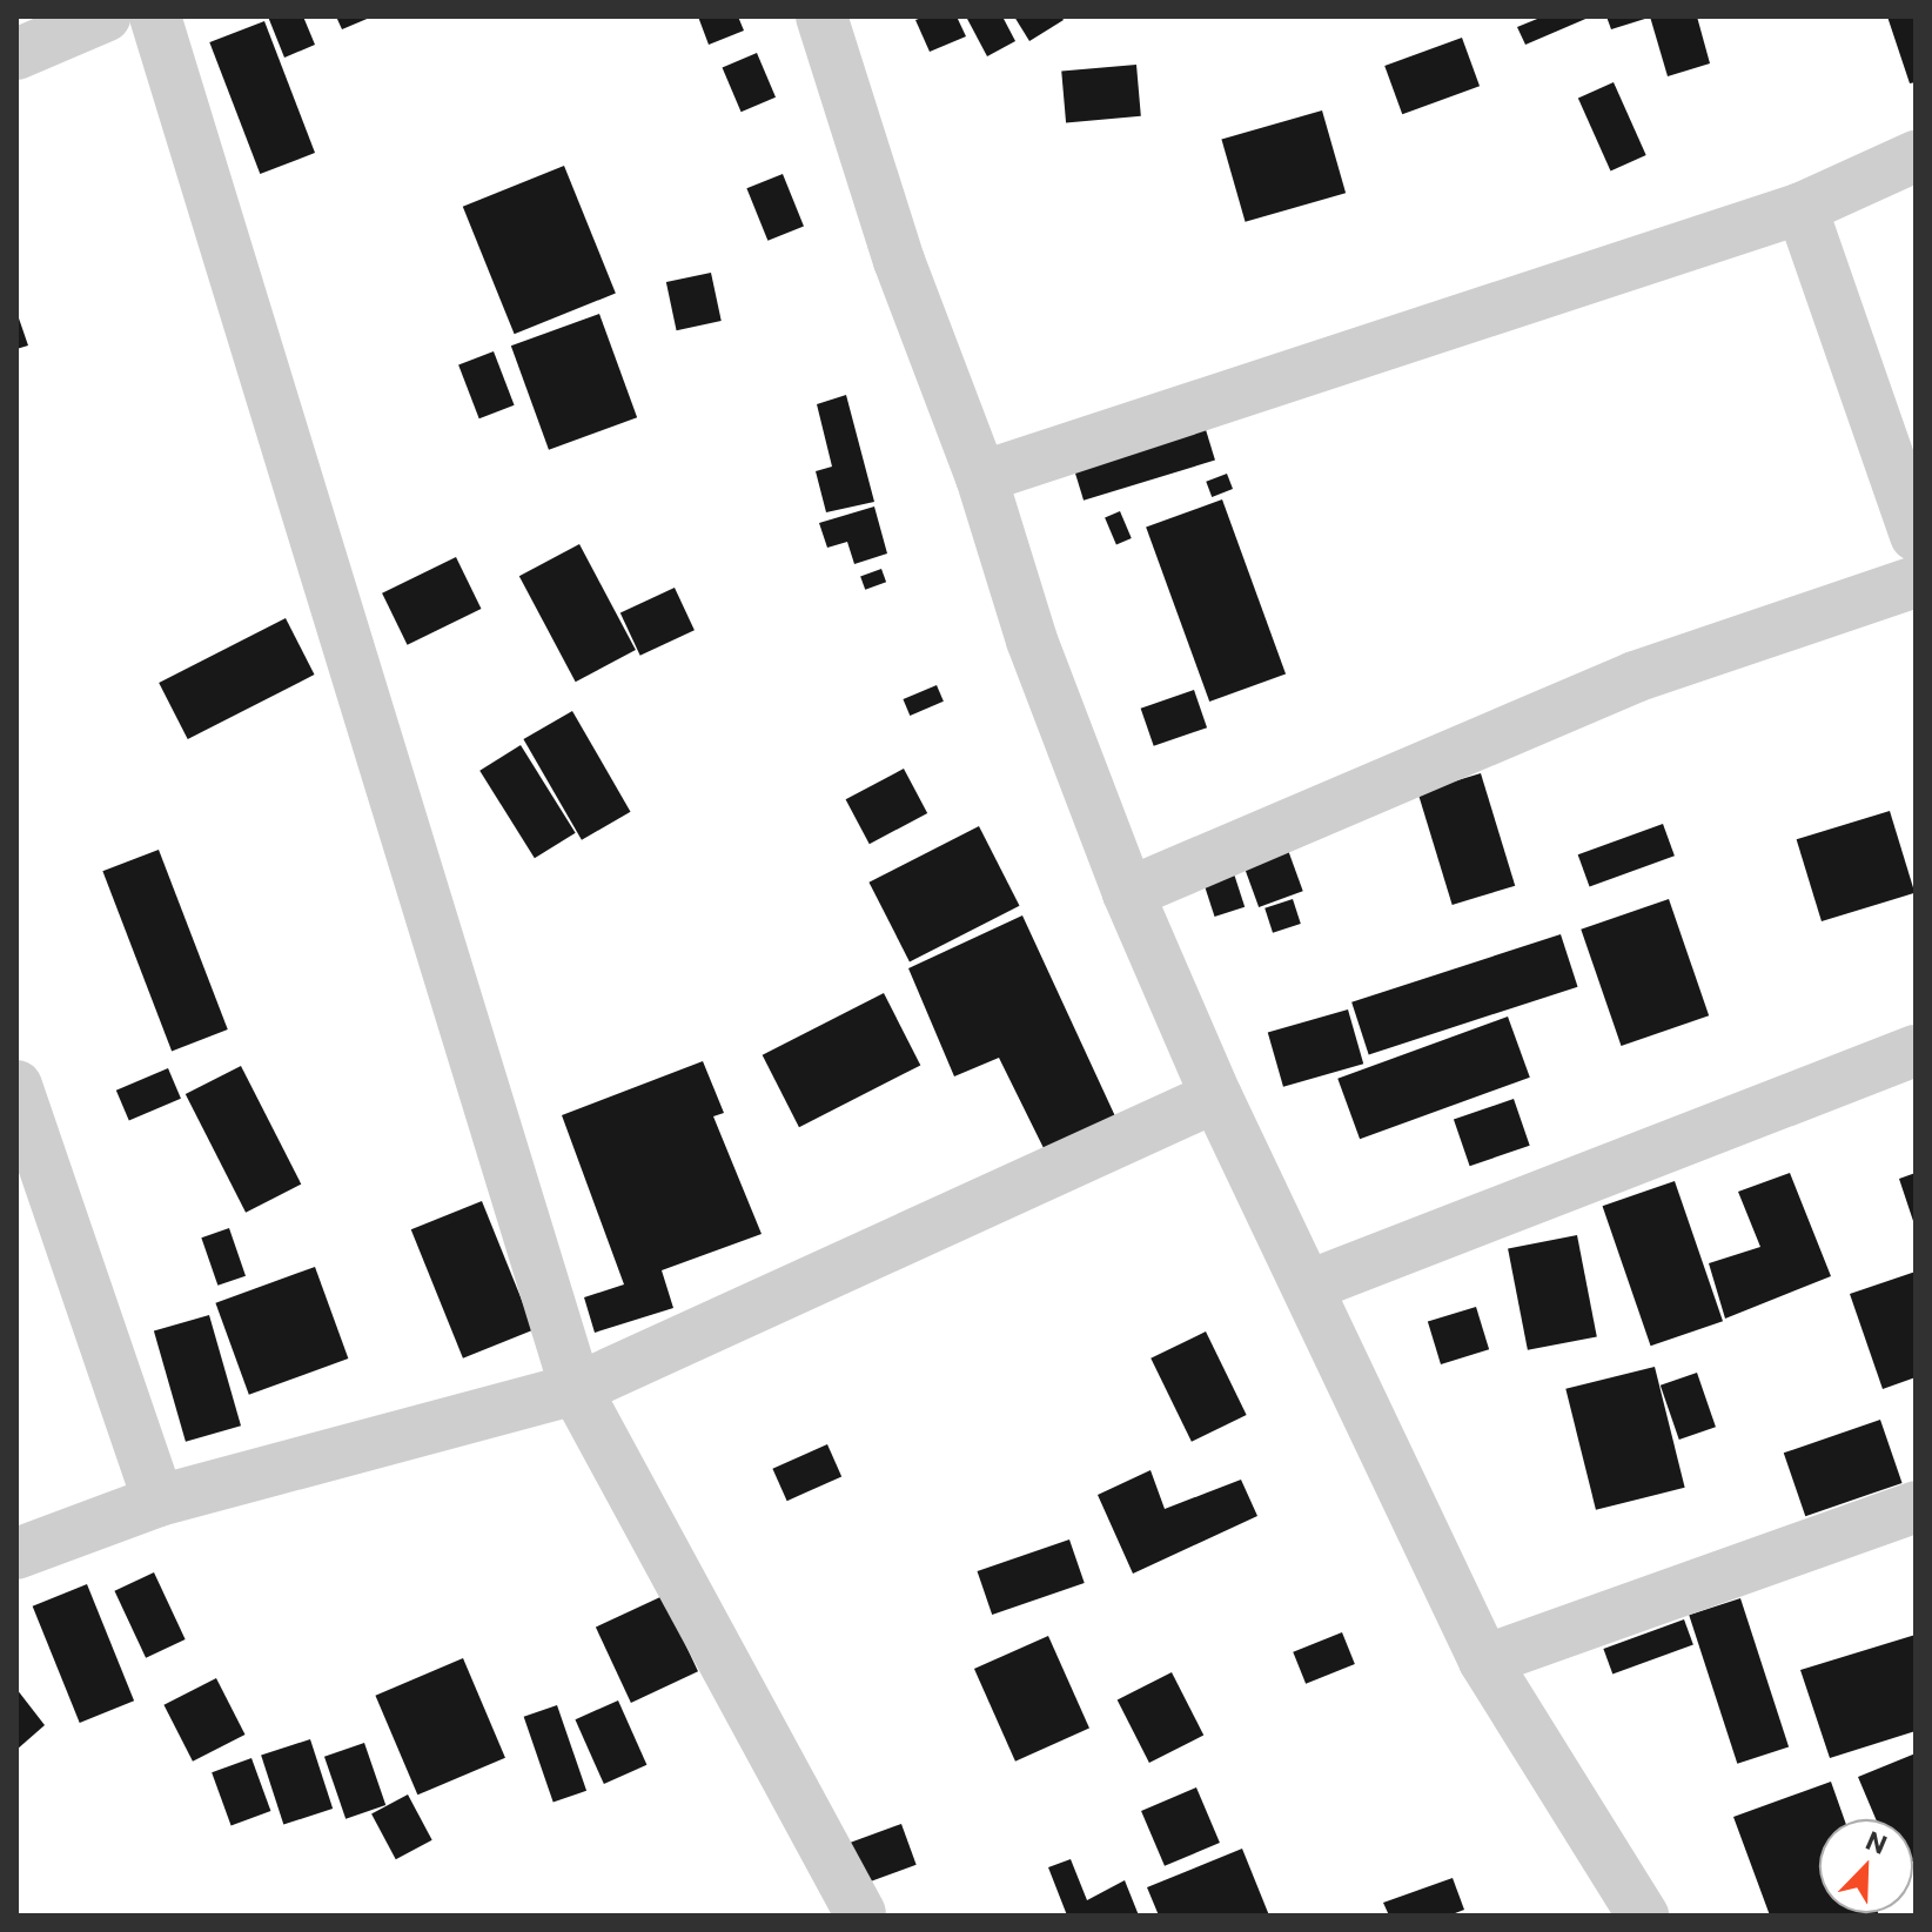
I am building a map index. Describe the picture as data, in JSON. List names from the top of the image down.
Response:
{
  "north": "top right"
}
